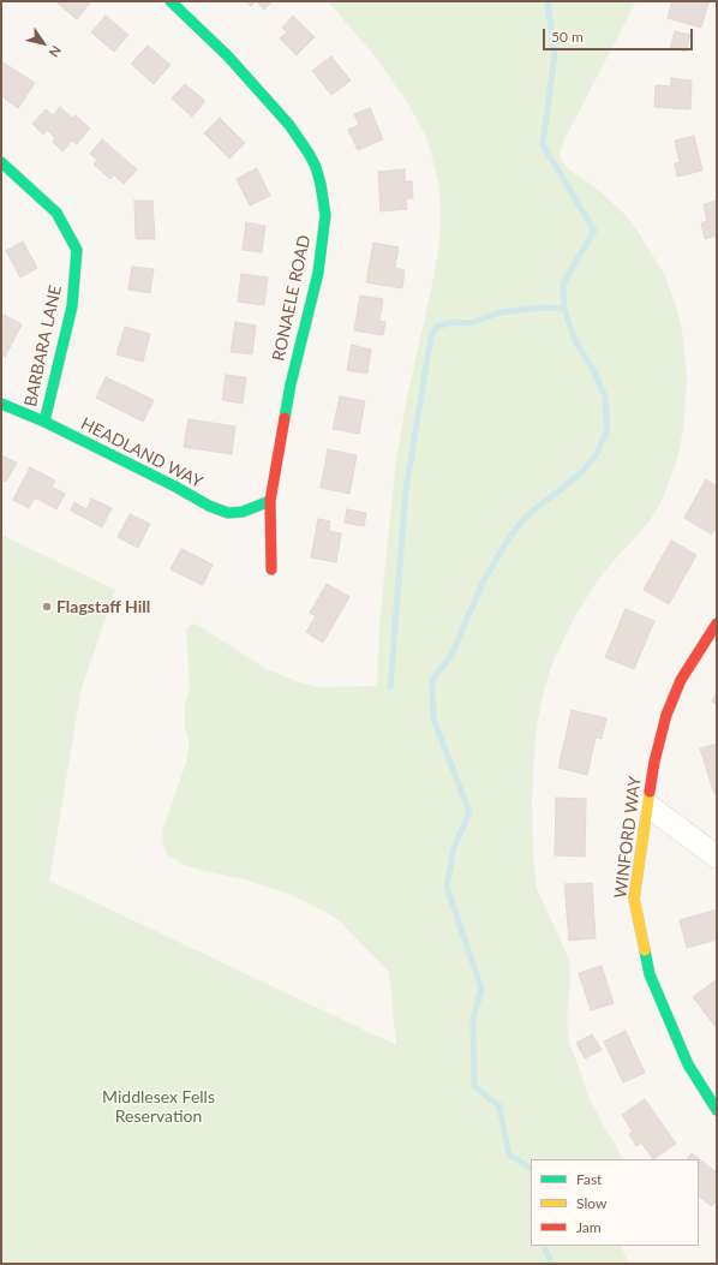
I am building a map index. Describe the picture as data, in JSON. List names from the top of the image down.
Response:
{
  "streets": {
    "street": [
      "RONAELE ROAD",
      "BARBARA LANE",
      "HEADLAND WAY",
      "WINFORD WAY"
    ]
  },
  "crossings": [
    ["RONAELE ROAD", "HEADLAND WAY"],
    ["BARBARA LANE", "HEADLAND WAY"]
  ],
  "parks": ["Middlesex Fells Reservation"],
  "places": ["Flagstaff Hill"],
  "legend": ["Fast", "Slow", "Jam"],
  "scale_bar": "50 m",
  "north": "bottom right"
}
